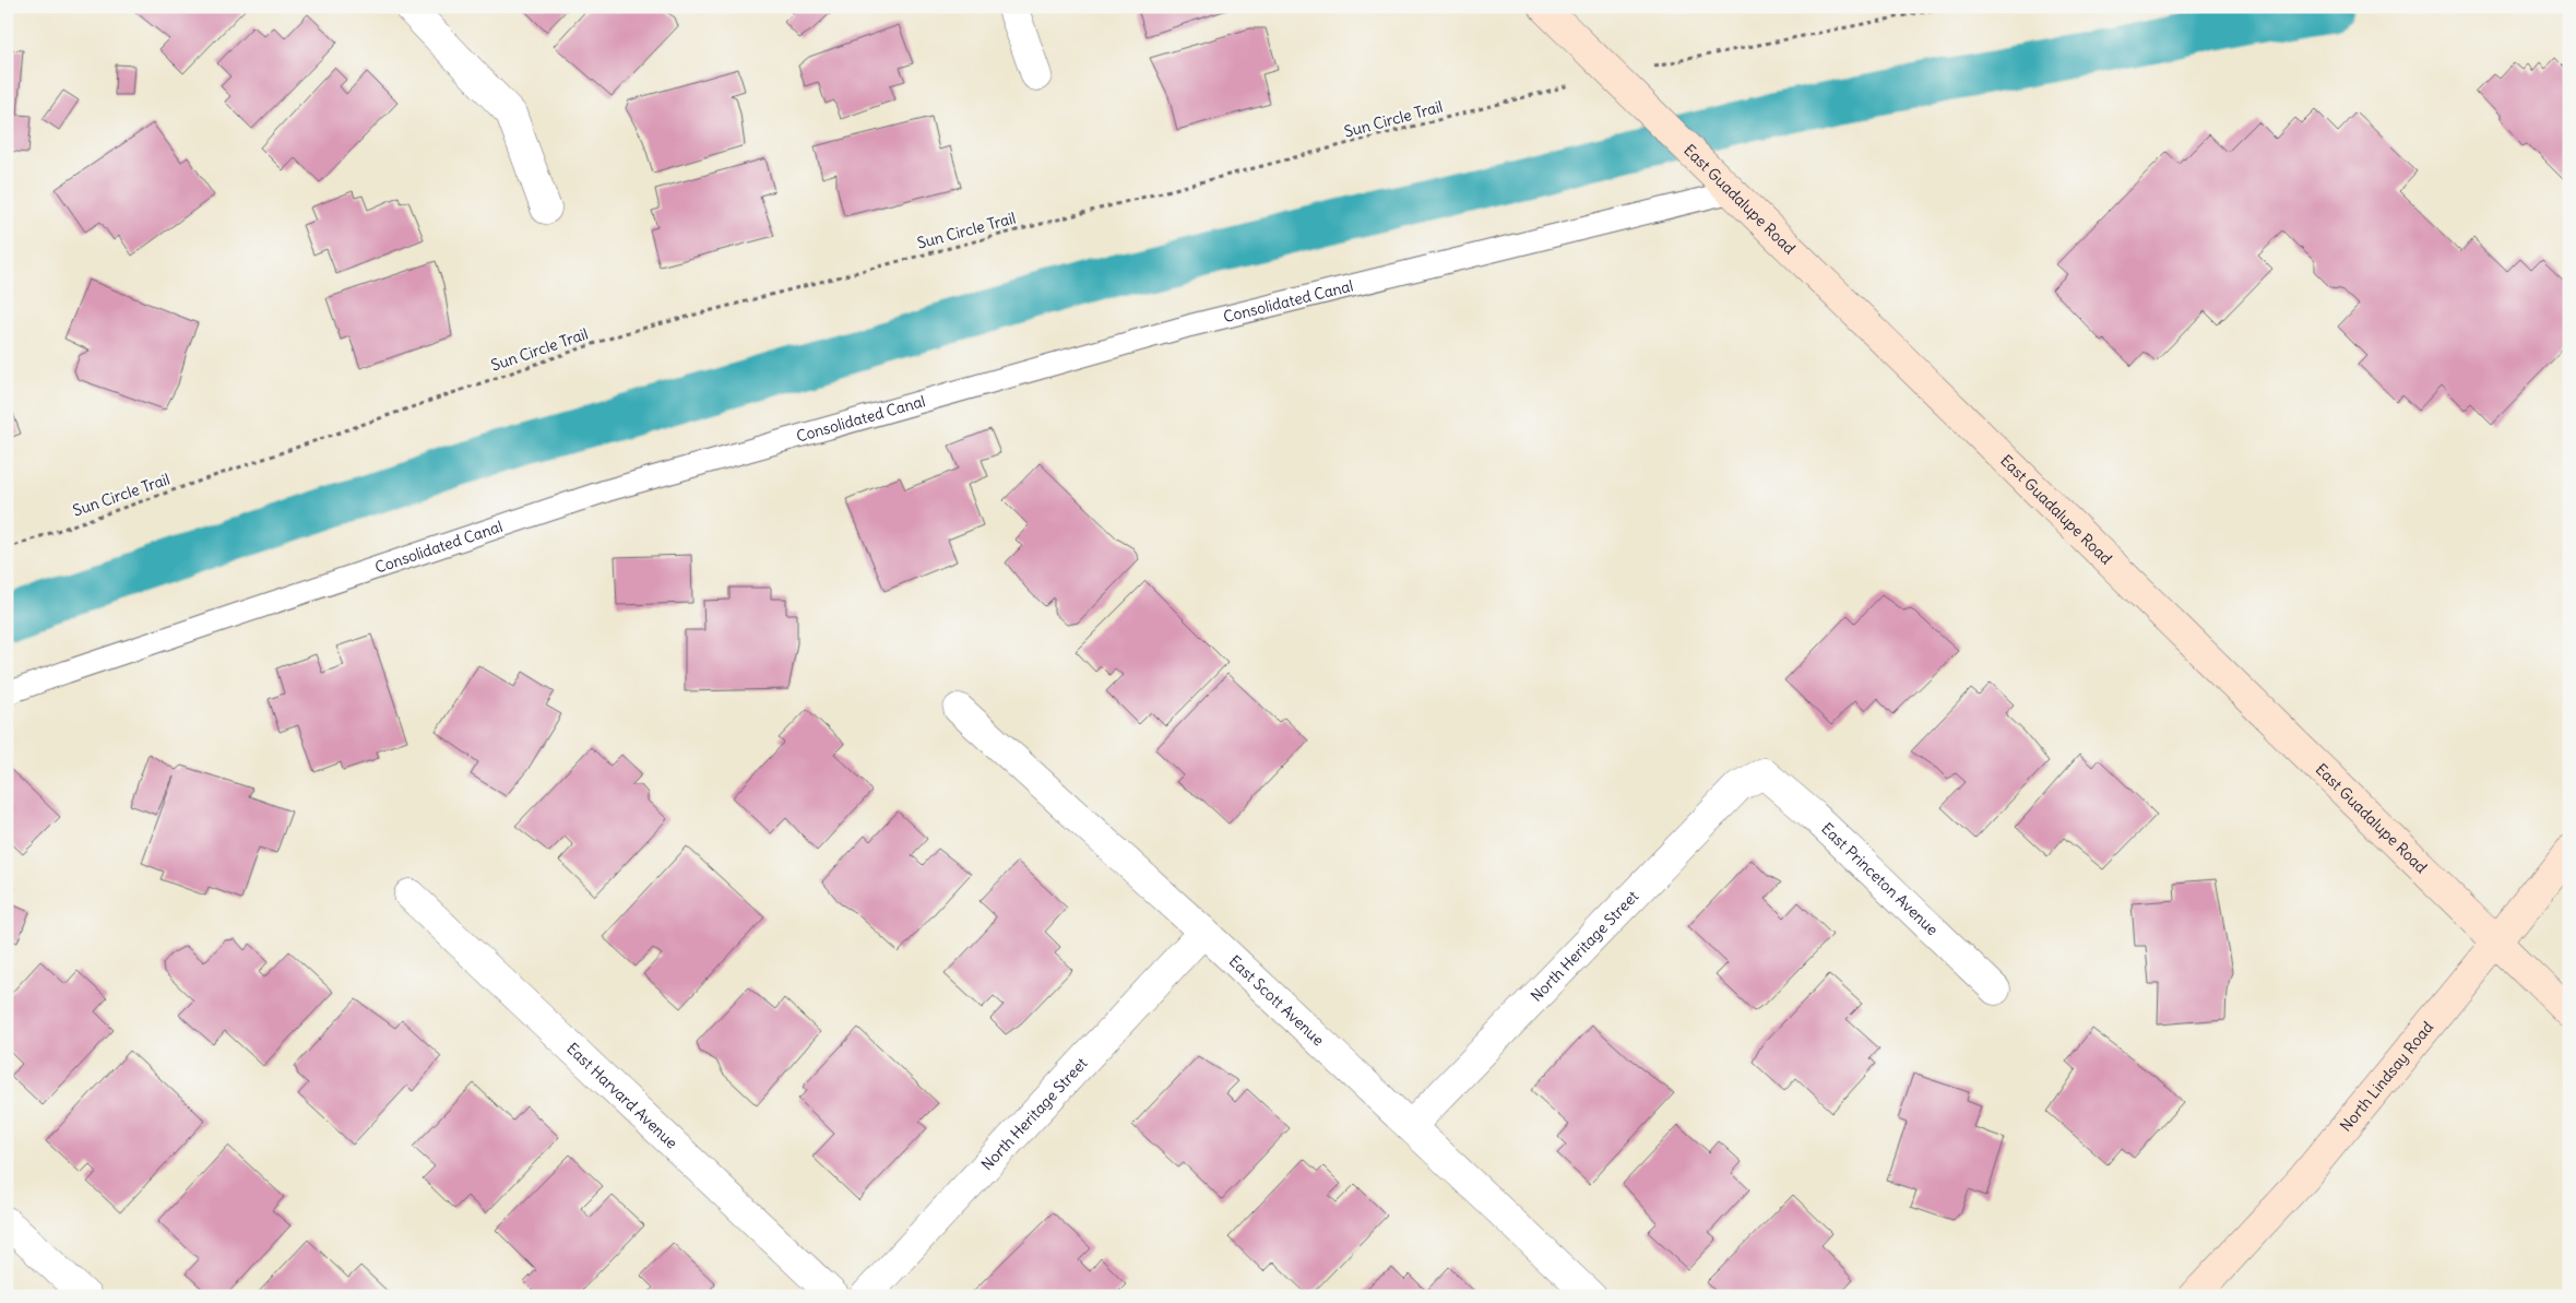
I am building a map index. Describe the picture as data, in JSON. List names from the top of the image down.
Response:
{
  "streets": {
    "main road": ["East Guadalupe Road", "North Lindsay Road"],
    "street": [
      "East Princeton Avenue",
      "North Heritage Street",
      "East Scott Avenue",
      "East Harvard Avenue"
    ],
    "lane": ["Consolidated Canal"],
    "path": ["Sun Circle Trail"]
  },
  "crossings": [
    ["Sun Circle Trail", "East Guadalupe Road"],
    ["East Guadalupe Road", "Consolidated Canal"],
    ["East Guadalupe Road", "North Lindsay Road"],
    ["East Princeton Avenue", "North Heritage Street"],
    ["North Heritage Street", "East Scott Avenue"]
  ]
}
